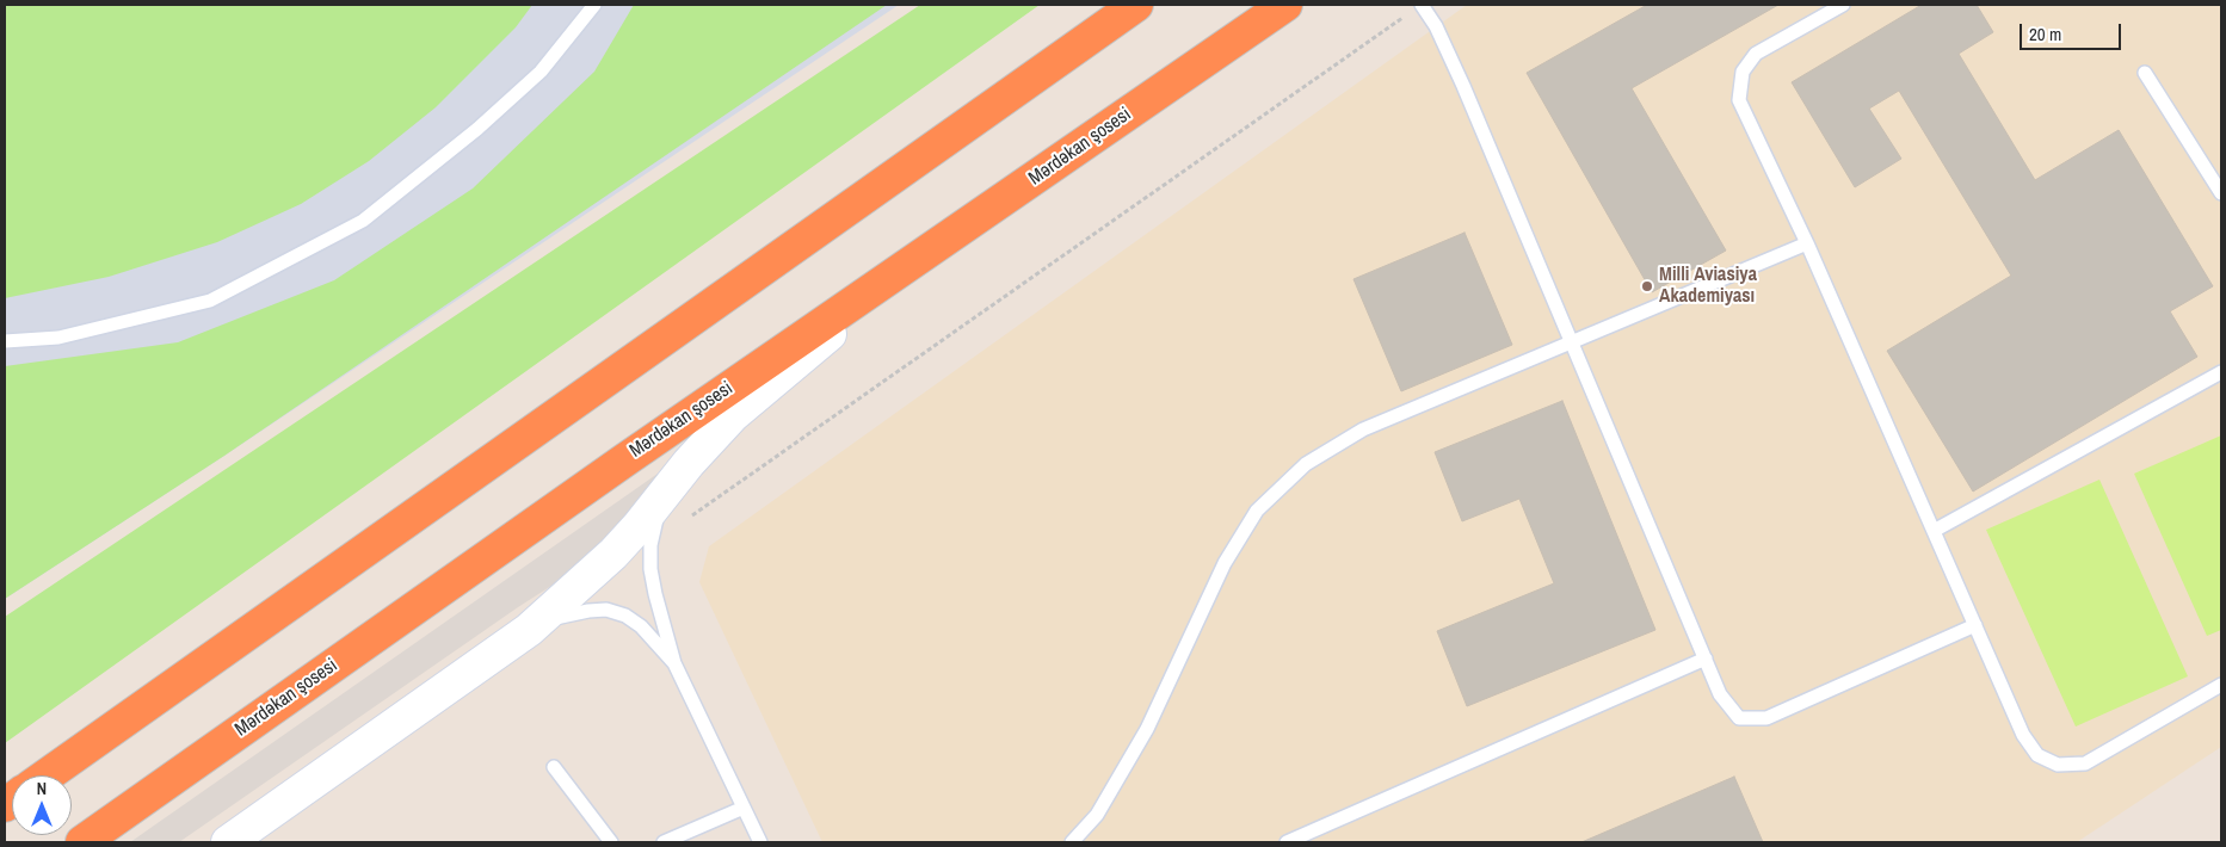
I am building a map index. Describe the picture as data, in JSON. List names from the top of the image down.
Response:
{
  "streets": {
    "highway": ["Mərdəkan şosesi"]
  },
  "places": ["Milli Aviasiya Akademiyası"],
  "scale_bar": "20 m",
  "north": "top"
}
